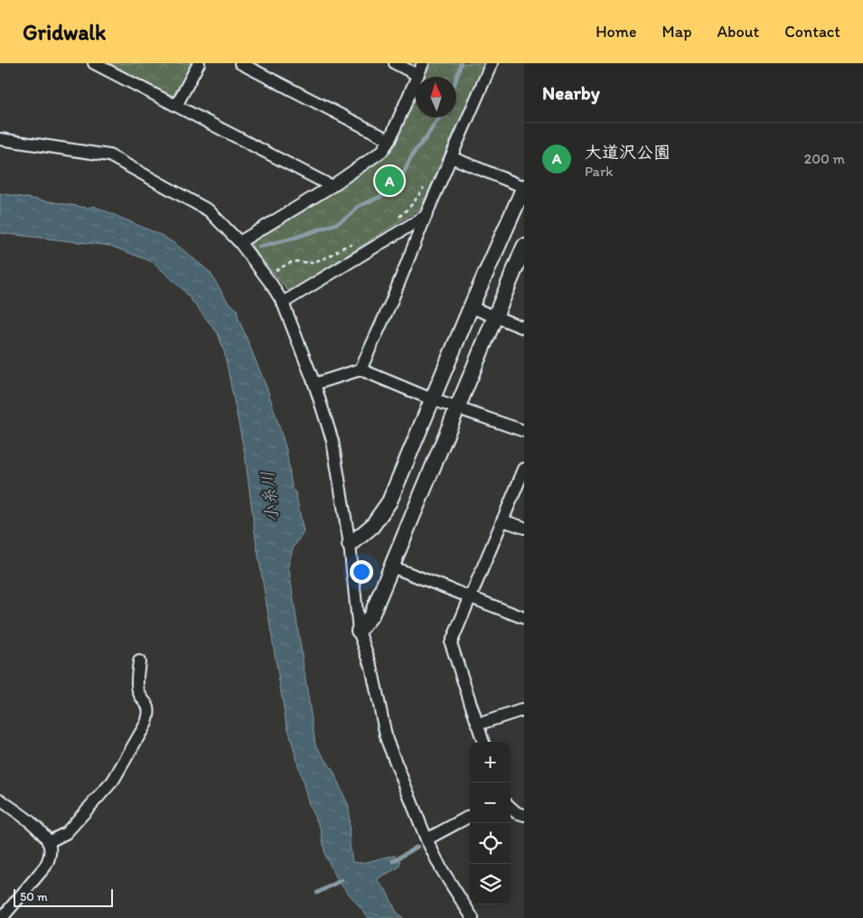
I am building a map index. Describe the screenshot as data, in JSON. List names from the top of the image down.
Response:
{
  "water": ["小糸川"],
  "scale_bar": "50 m",
  "north": "top",
  "page": {
    "header": "Gridwalk",
    "nav": [
      "Home",
      "Map",
      "About",
      "Contact"
    ],
    "heading": "Nearby",
    "list": [
      {
        "mark": "A",
        "name": "大道沢公園",
        "note": "Park",
        "value": "200 m"
      }
    ],
    "pins": "A",
    "map_buttons": ["+", "−"],
    "scale": "50 m"
  }
}
